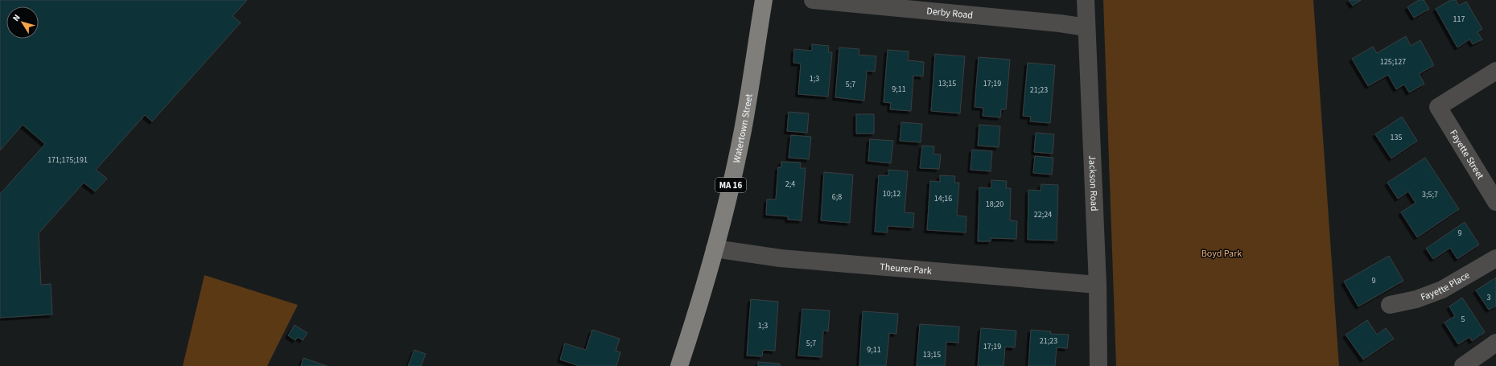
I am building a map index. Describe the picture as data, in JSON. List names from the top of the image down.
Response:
{
  "streets": {
    "main road": ["Watertown Street", "MA 16"],
    "street": [
      "Derby Road",
      "Fayette Street",
      "Jackson Road",
      "Theurer Park",
      "Fayette Place"
    ]
  },
  "crossings": [
    ["Derby Road", "Jackson Road"],
    ["Watertown Street", "Theurer Park"],
    ["Jackson Road", "Theurer Park"]
  ],
  "parks": ["Boyd Park"],
  "house_numbers": [
    "117",
    "125;127",
    "1;3",
    "13;15",
    "17;19",
    "5;7",
    "9;11",
    "21;23",
    "135",
    "171;175;191",
    "2;4",
    "10;12",
    "3;5;7",
    "6;8",
    "14;16",
    "18;20",
    "22;24",
    "9",
    "9",
    "3",
    "5",
    "1;3",
    "21;23",
    "5;7",
    "17;19",
    "9;11",
    "13;15"
  ],
  "north": "top left"
}
